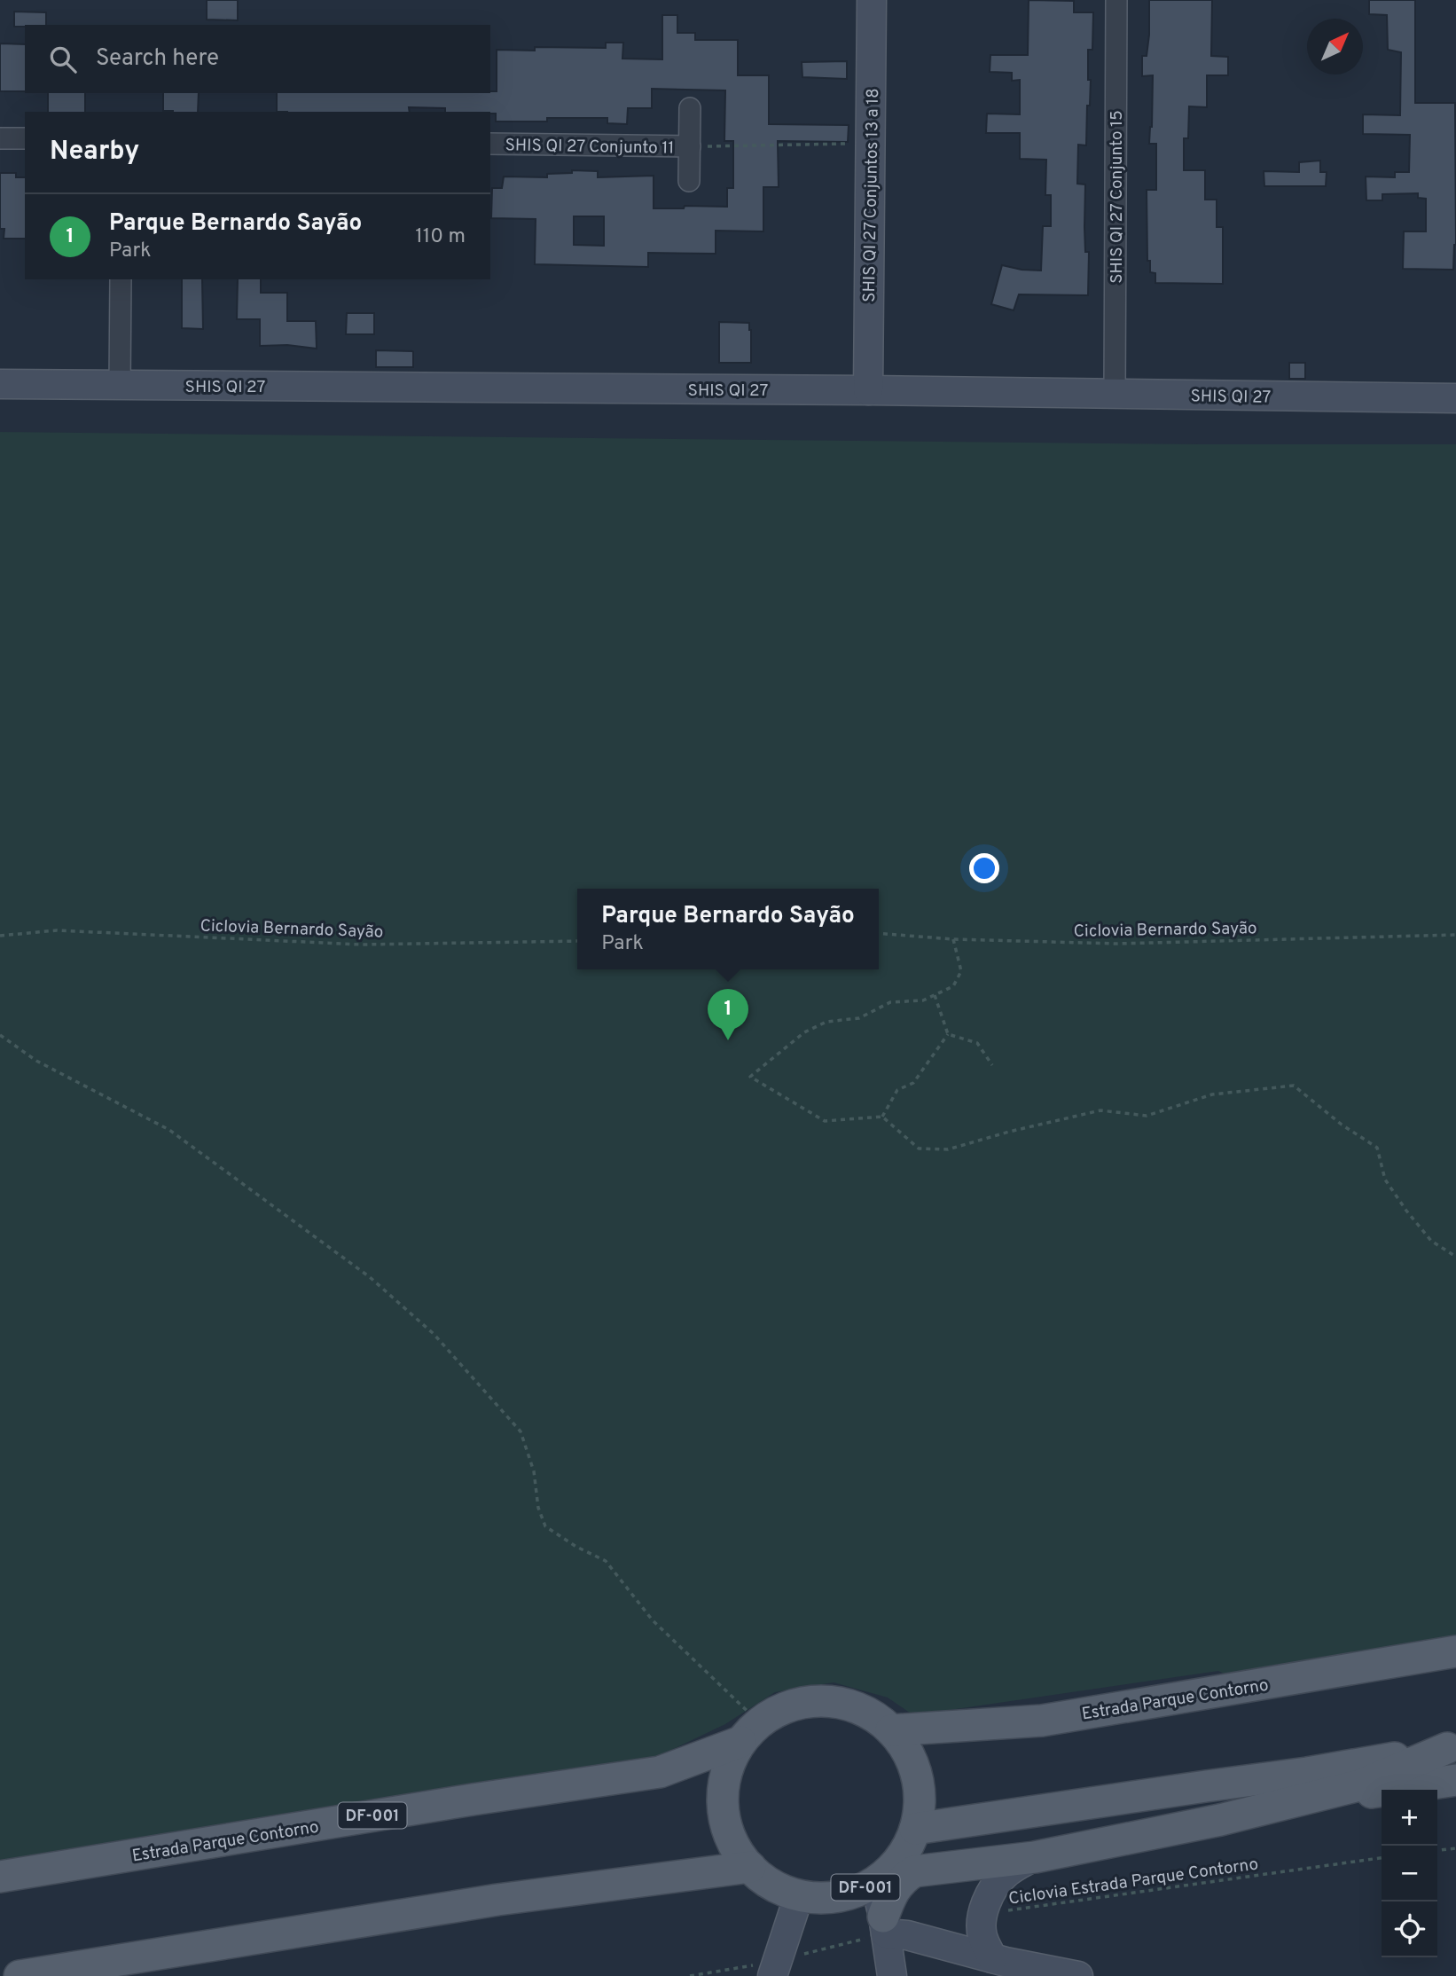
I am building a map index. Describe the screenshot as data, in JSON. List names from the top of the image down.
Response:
{
  "streets": {
    "main road": ["Estrada Parque Contorno", "DF-001"],
    "street": [
      "SHIS QI 27 Conjunto 11",
      "SHIS QI 27 Conjuntos 13 a 18",
      "SHIS QI 27 Conjunto 15",
      "SHIS QI 27"
    ],
    "path": ["Ciclovia Bernardo Sayão", "Ciclovia Estrada Parque Contorno"]
  },
  "crossings": [
    ["SHIS QI 27 Conjuntos 13 a 18", "SHIS QI 27"],
    ["SHIS QI 27 Conjunto 15", "SHIS QI 27"],
    ["Estrada Parque Contorno", "DF-001"]
  ],
  "north": "top right",
  "page": {
    "search": "Search here",
    "heading": "Nearby",
    "list": [
      {
        "mark": "1",
        "name": "Parque Bernardo Sayão",
        "note": "Park",
        "value": "110 m"
      }
    ],
    "popup": ["Parque Bernardo Sayão", "Park"],
    "pins": "1",
    "map_buttons": ["+", "−"]
  }
}
